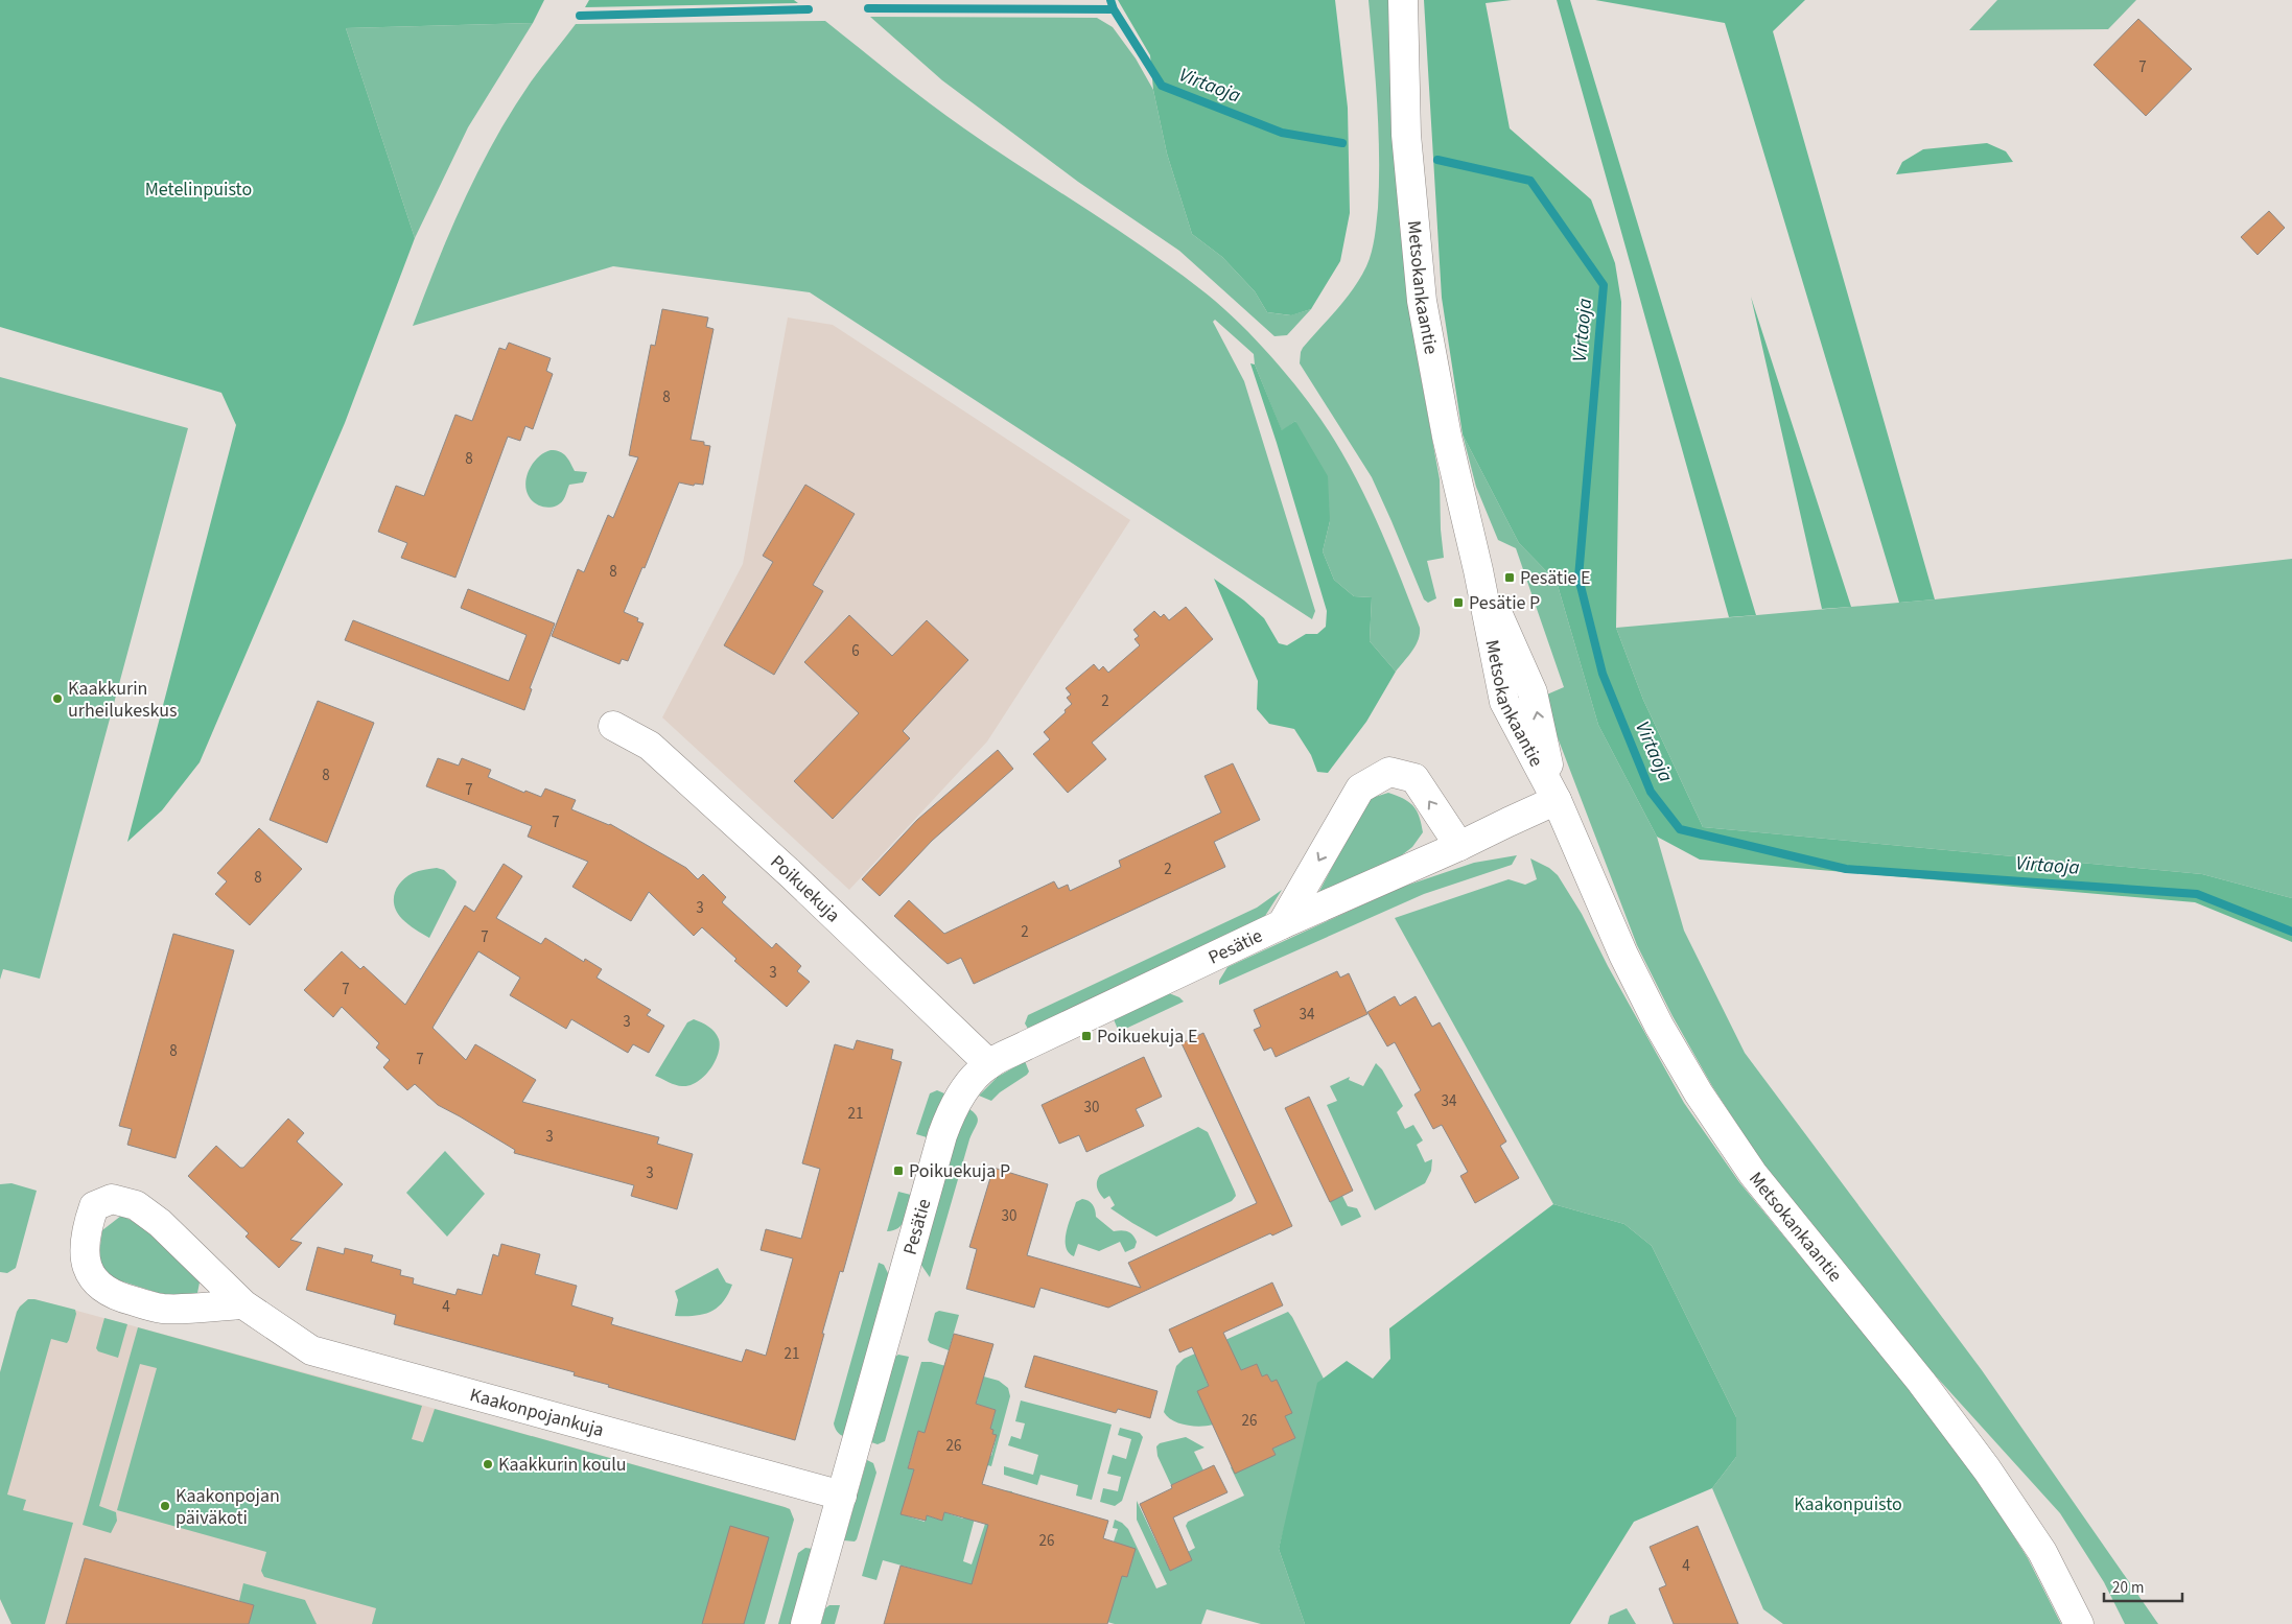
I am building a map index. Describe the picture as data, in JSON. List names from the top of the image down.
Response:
{
  "streets": {
    "street": [
      "Metsokankaantie",
      "Poikuekuja",
      "Pesätie",
      "Kaakonpojankuja"
    ]
  },
  "crossings": [
    ["Metsokankaantie", "Pesätie"],
    ["Poikuekuja", "Pesätie"],
    ["Pesätie", "Kaakonpojankuja"]
  ],
  "water": ["Virtaoja"],
  "parks": ["Metelinpuisto", "Kaakonpuisto"],
  "places": {
    "transit": [
      "Pesätie E",
      "Pesätie P",
      "Poikuekuja E",
      "Poikuekuja P"
    ],
    "other": ["Kaakkurin urheilukeskus", "Kaakkurin koulu", "Kaakonpojan päiväkoti"]
  },
  "house_numbers": [
    "7",
    "8",
    "8",
    "8",
    "6",
    "2",
    "8",
    "7",
    "7",
    "2",
    "8",
    "3",
    "2",
    "7",
    "3",
    "7",
    "34",
    "3",
    "8",
    "7",
    "34",
    "30",
    "21",
    "3",
    "3",
    "30",
    "4",
    "21",
    "26",
    "26",
    "26",
    "4"
  ],
  "scale_bar": "20 m"
}
